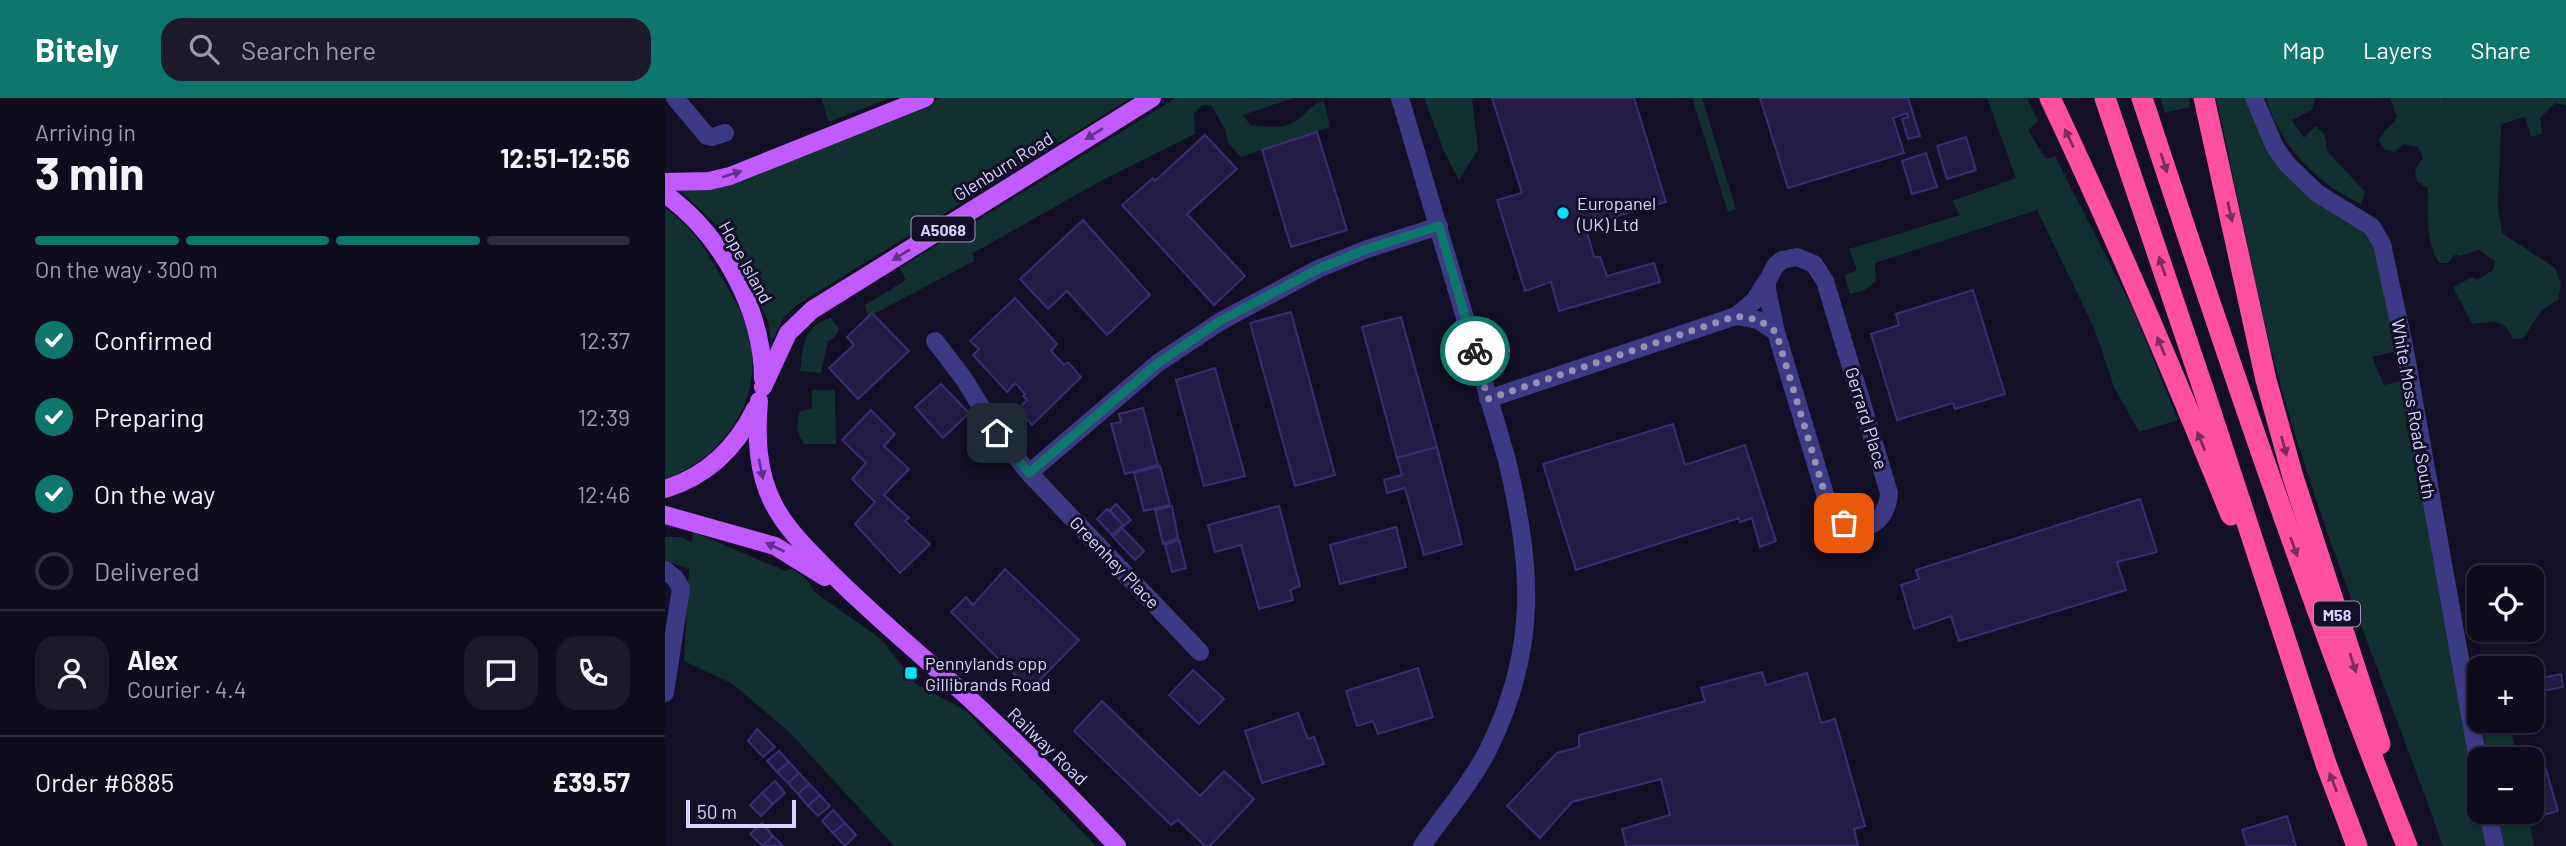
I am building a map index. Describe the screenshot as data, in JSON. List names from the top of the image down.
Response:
{
  "streets": {
    "highway": ["M58"],
    "main road": [
      "Glenburn Road",
      "A5068",
      "Hope Island",
      "Railway Road"
    ],
    "street": ["White Moss Road South", "Gerrard Place", "Greenhey Place"]
  },
  "crossings": [
    ["Glenburn Road", "A5068"],
    ["Glenburn Road", "Hope Island"],
    ["Glenburn Road", "Railway Road"],
    ["A5068", "Hope Island"],
    ["A5068", "Railway Road"],
    ["Hope Island", "Railway Road"]
  ],
  "places": {
    "other": ["Europanel (UK) Ltd"],
    "transit": ["Pennylands opp Gillibrands Road"]
  },
  "scale_bar": "50 m",
  "page": {
    "header": "Bitely",
    "search": "Search here",
    "nav": ["Map", "Layers", "Share"],
    "heading": ["3 min", "Arriving in", "12:51–12:56"],
    "panel": [
      "Alex",
      "Courier · 4.4",
      "Order #6885",
      "£39.57"
    ],
    "bar": "On the way · 300 m",
    "list": [
      ["Confirmed", "12:37"],
      ["Preparing", "12:39"],
      ["On the way", "12:46"],
      "Delivered"
    ],
    "map_buttons": ["+", "−"],
    "scale": "50 m"
  }
}
